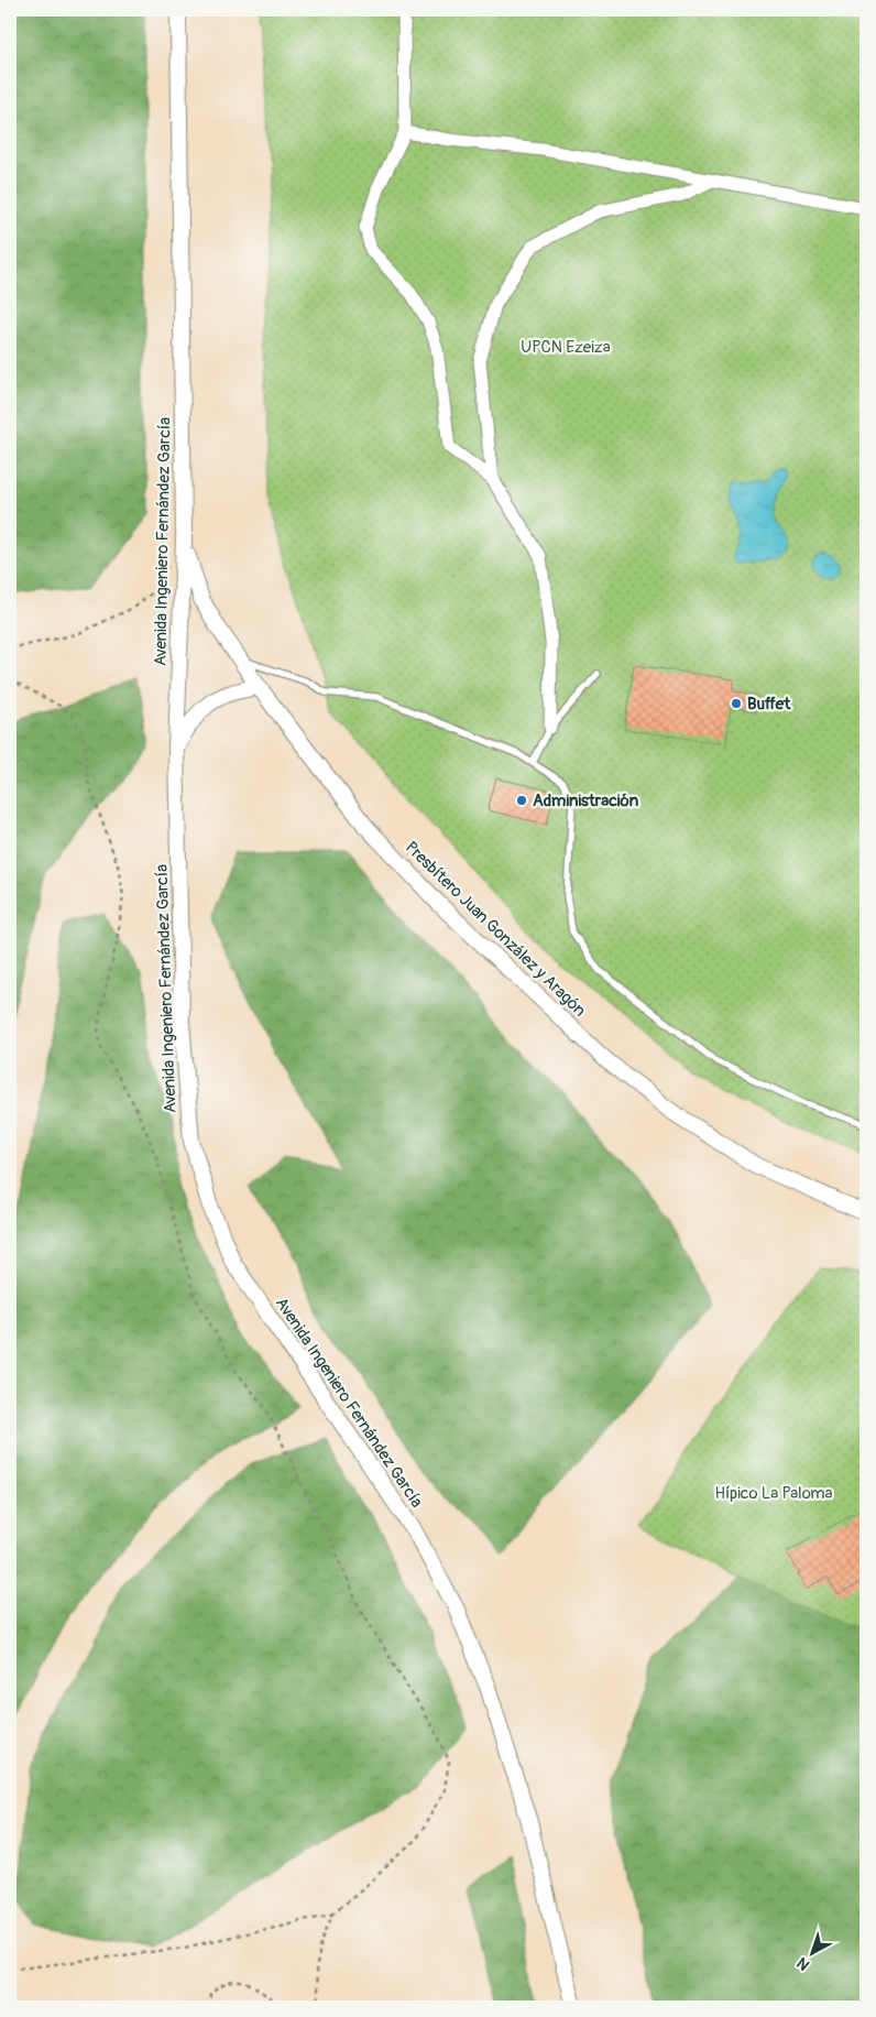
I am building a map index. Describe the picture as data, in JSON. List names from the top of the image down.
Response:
{
  "streets": {
    "street": ["Avenida Ingeniero Fernández García", "Presbítero Juan González y Aragón"]
  },
  "crossings": [
    ["Avenida Ingeniero Fernández García", "Presbítero Juan González y Aragón"]
  ],
  "parks": ["UPCN Ezeiza", "Hípico La Paloma"],
  "places": ["Buffet", "Administración"],
  "north": "bottom left"
}
